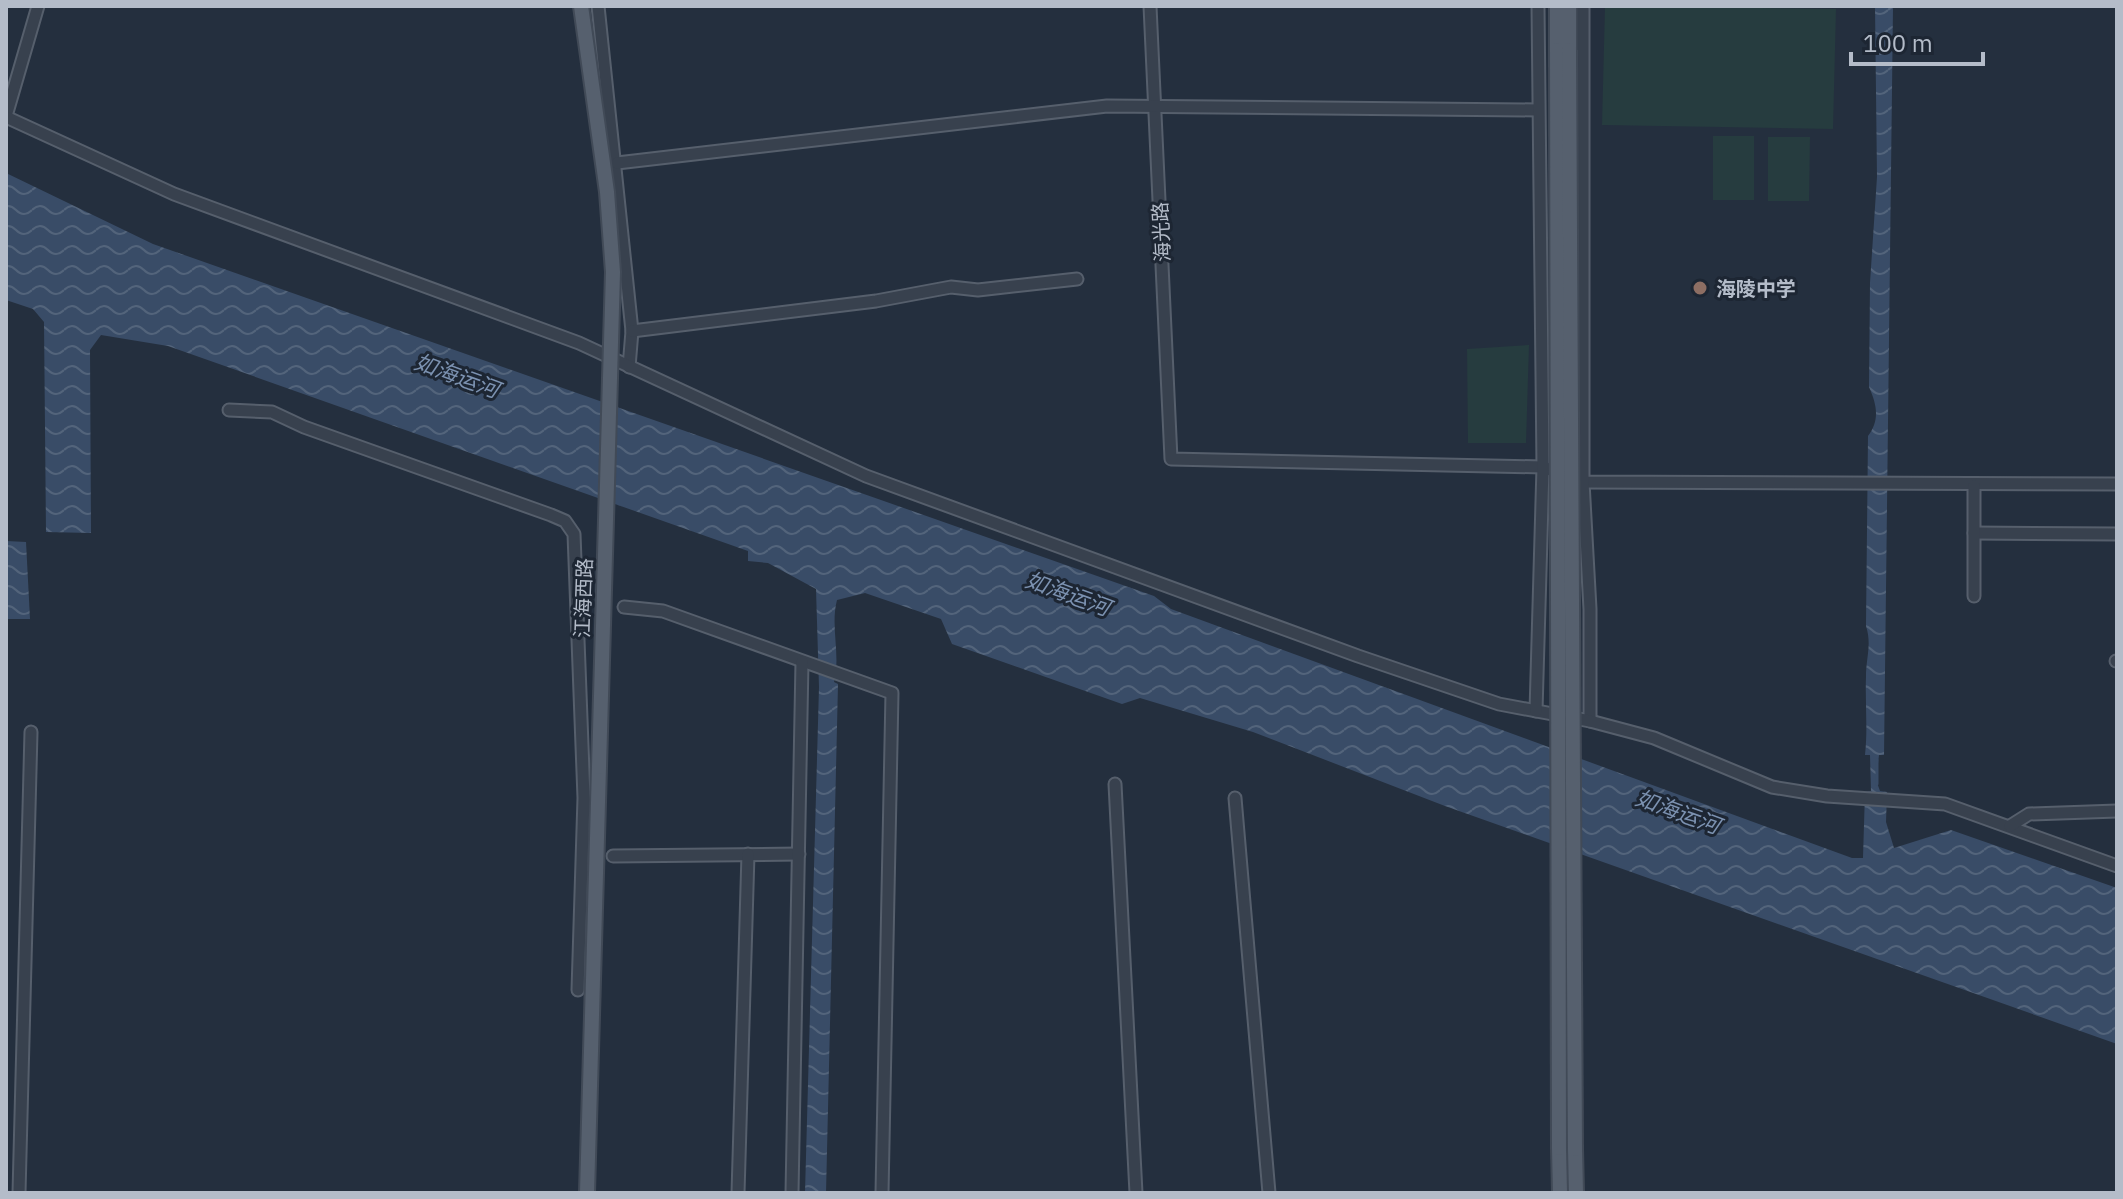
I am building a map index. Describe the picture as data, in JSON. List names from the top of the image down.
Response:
{
  "streets": {
    "main road": ["江海西路"],
    "street": ["海光路"]
  },
  "water": ["如海运河"],
  "places": ["海陵中学"],
  "scale_bar": "100 m"
}
